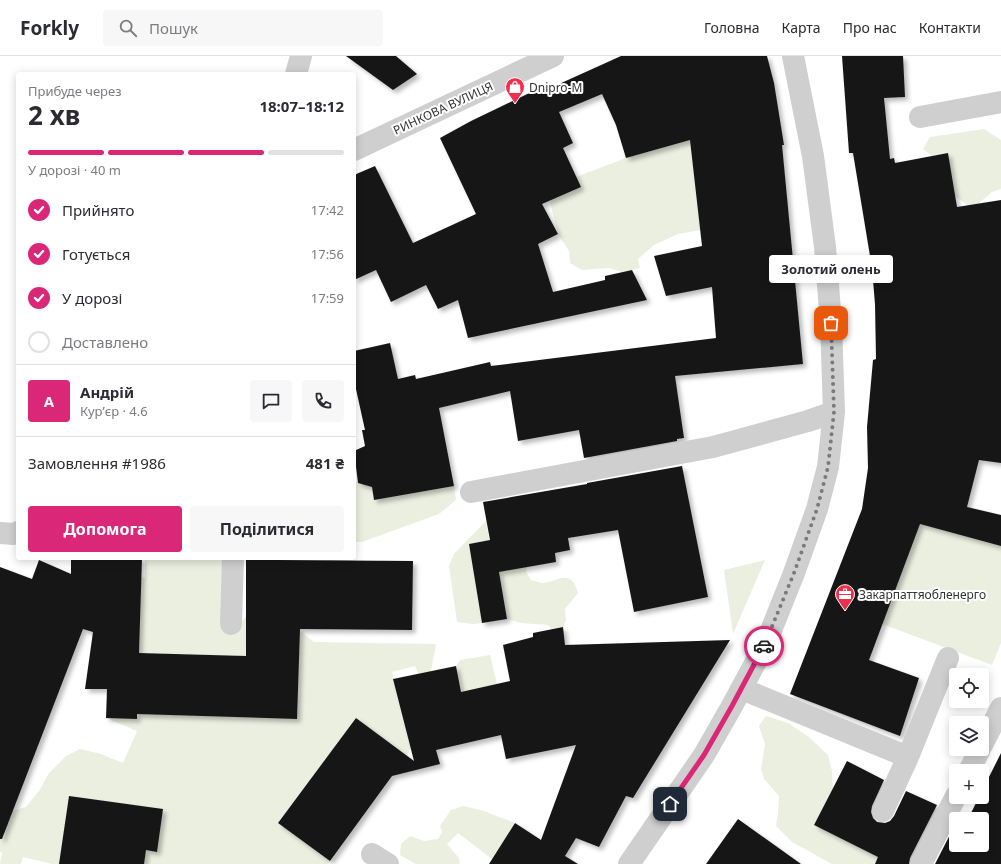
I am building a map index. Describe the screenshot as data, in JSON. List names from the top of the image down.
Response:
{
  "streets": {
    "street": ["РИНКОВА ВУЛИЦЯ"]
  },
  "places": {
    "shop": ["Dnipro-M"],
    "other": ["Золотий олень"],
    "office": ["Закарпаттяобленерго"]
  },
  "page": {
    "header": "Forkly",
    "search": "Пошук",
    "nav": [
      "Головна",
      "Карта",
      "Про нас",
      "Контакти"
    ],
    "heading": ["2 хв", "Прибуде через", "18:07–18:12"],
    "panel": [
      "Андрій",
      "Кур’єр · 4.6",
      "Замовлення #1986",
      "481 ₴"
    ],
    "bar": "У дорозі · 40 m",
    "list": [
      ["Прийнято", "17:42"],
      ["Готується", "17:56"],
      ["У дорозі", "17:59"],
      "Доставлено"
    ],
    "bubble": "Золотий олень",
    "round": "А",
    "buttons": ["Допомога", "Поділитися"],
    "map_buttons": ["+", "−"]
  }
}
